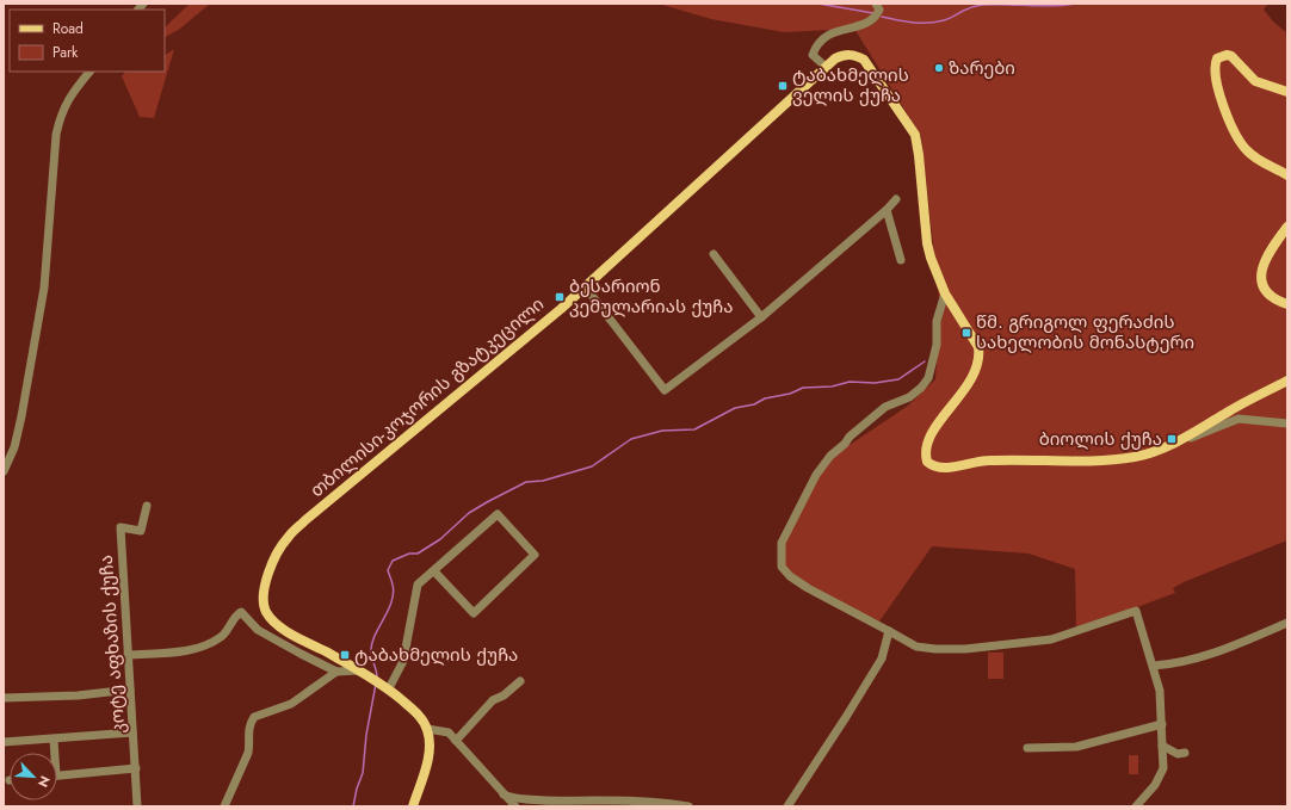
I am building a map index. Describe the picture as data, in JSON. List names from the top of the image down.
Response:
{
  "streets": {
    "main road": ["თბილისი-კოჯორის გზატკეცილი"],
    "street": ["კოტე აფხაზის ქუჩა"]
  },
  "places": {
    "other": ["ზარები"],
    "transit": [
      "ტაბახმელის ველის ქუჩა",
      "ბესარიონ კემულარიას ქუჩა",
      "წმ. გრიგოლ ფერაძის სახელობის მონასტერი",
      "ბიოლის ქუჩა",
      "ტაბახმელის ქუჩა"
    ]
  },
  "legend": ["Road", "Park"],
  "north": "bottom right"
}
